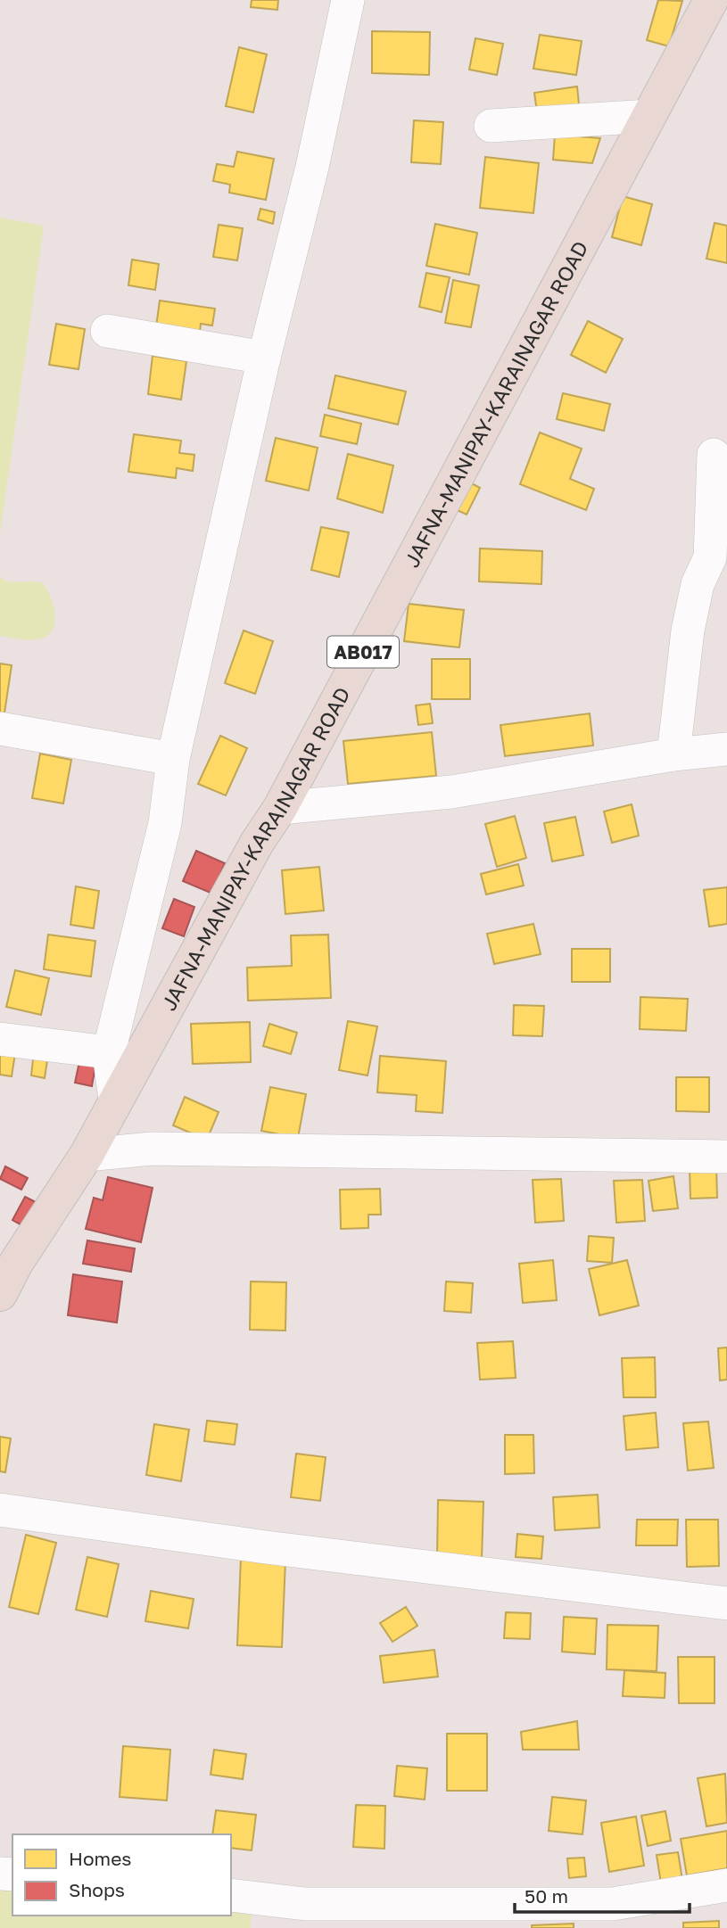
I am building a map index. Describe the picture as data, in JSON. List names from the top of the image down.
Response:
{
  "streets": {
    "main road": ["JAFNA-MANIPAY-KARAINAGAR ROAD", "AB017"]
  },
  "legend": ["Homes", "Shops"],
  "scale_bar": "50 m"
}
